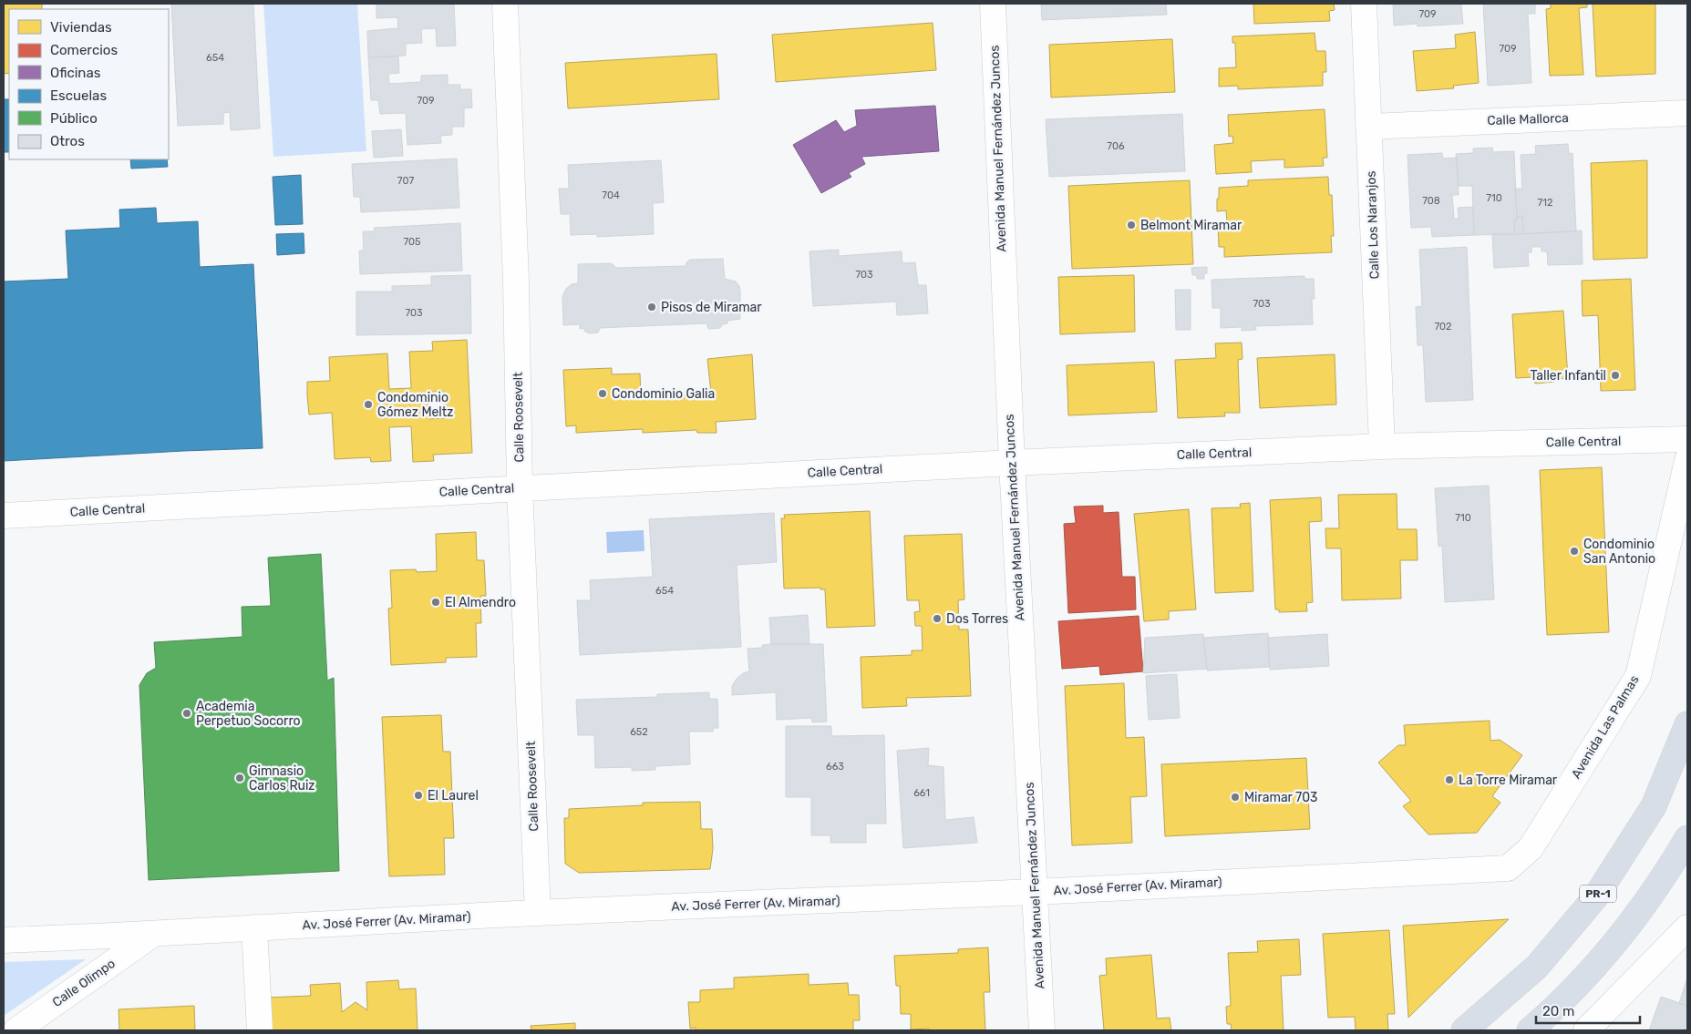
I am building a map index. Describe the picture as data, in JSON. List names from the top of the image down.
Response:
{
  "streets": {
    "highway": ["PR-1"],
    "street": [
      "Calle Mallorca",
      "Avenida Manuel Fernández Juncos",
      "Calle Los Naranjos",
      "Calle Roosevelt",
      "Calle Central",
      "Avenida Las Palmas",
      "Av. José Ferrer (Av. Miramar)",
      "Calle Olimpo"
    ]
  },
  "crossings": [
    ["Calle Mallorca", "Calle Los Naranjos"],
    ["Avenida Manuel Fernández Juncos", "Calle Central"],
    ["Avenida Manuel Fernández Juncos", "Av. José Ferrer (Av. Miramar)"],
    ["Calle Los Naranjos", "Calle Central"],
    ["Calle Roosevelt", "Calle Central"],
    ["Calle Roosevelt", "Av. José Ferrer (Av. Miramar)"],
    ["Avenida Las Palmas", "Av. José Ferrer (Av. Miramar)"],
    ["Av. José Ferrer (Av. Miramar)", "Calle Olimpo"]
  ],
  "places": [
    "Belmont Miramar",
    "Pisos de Miramar",
    "Taller Infantil",
    "Condominio Galia",
    "Condominio Gómez Meltz",
    "Condominio San Antonio",
    "El Almendro",
    "Dos Torres",
    "Academia Perpetuo Socorro",
    "Gimnasio Carlos Ruiz",
    "La Torre Miramar",
    "El Laurel",
    "Miramar 703"
  ],
  "house_numbers": [
    "709",
    "709",
    "654",
    "709",
    "706",
    "707",
    "704",
    "710",
    "708",
    "712",
    "705",
    "703",
    "703",
    "703",
    "702",
    "710",
    "654",
    "652",
    "663",
    "661"
  ],
  "legend": [
    "Viviendas",
    "Comercios",
    "Oficinas",
    "Escuelas",
    "Público",
    "Otros"
  ],
  "scale_bar": "20 m"
}
